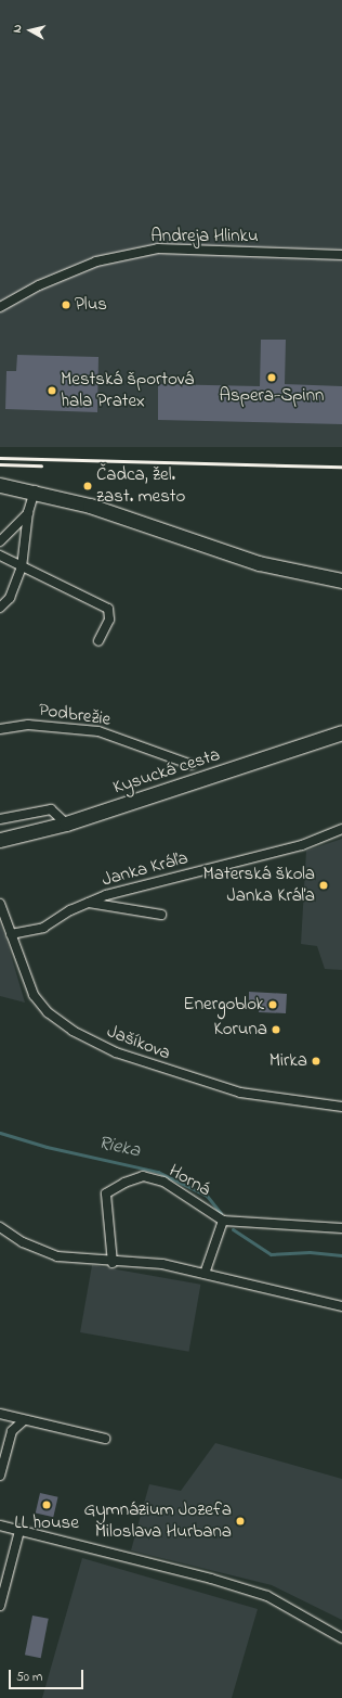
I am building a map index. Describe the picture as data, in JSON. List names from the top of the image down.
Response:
{
  "streets": {
    "main road": ["Kysucká cesta"],
    "street": [
      "Andreja Hlinku",
      "Podbrežie",
      "Janka Kráľa",
      "Jašíkova",
      "Horná"
    ]
  },
  "crossings": [
    ["Janka Kráľa", "Jašíkova"]
  ],
  "water": ["Rieka"],
  "places": [
    "Plus",
    "Aspera-Spinn",
    "Mestská športová hala Pratex",
    "Čadca, žel. zast. mesto",
    "Materská škola Janka Kráľa",
    "Energoblok",
    "Koruna",
    "Mirka",
    "LL house",
    "Gymnázium Jozefa Miloslava Hurbana"
  ],
  "scale_bar": "50 m",
  "north": "left"
}
